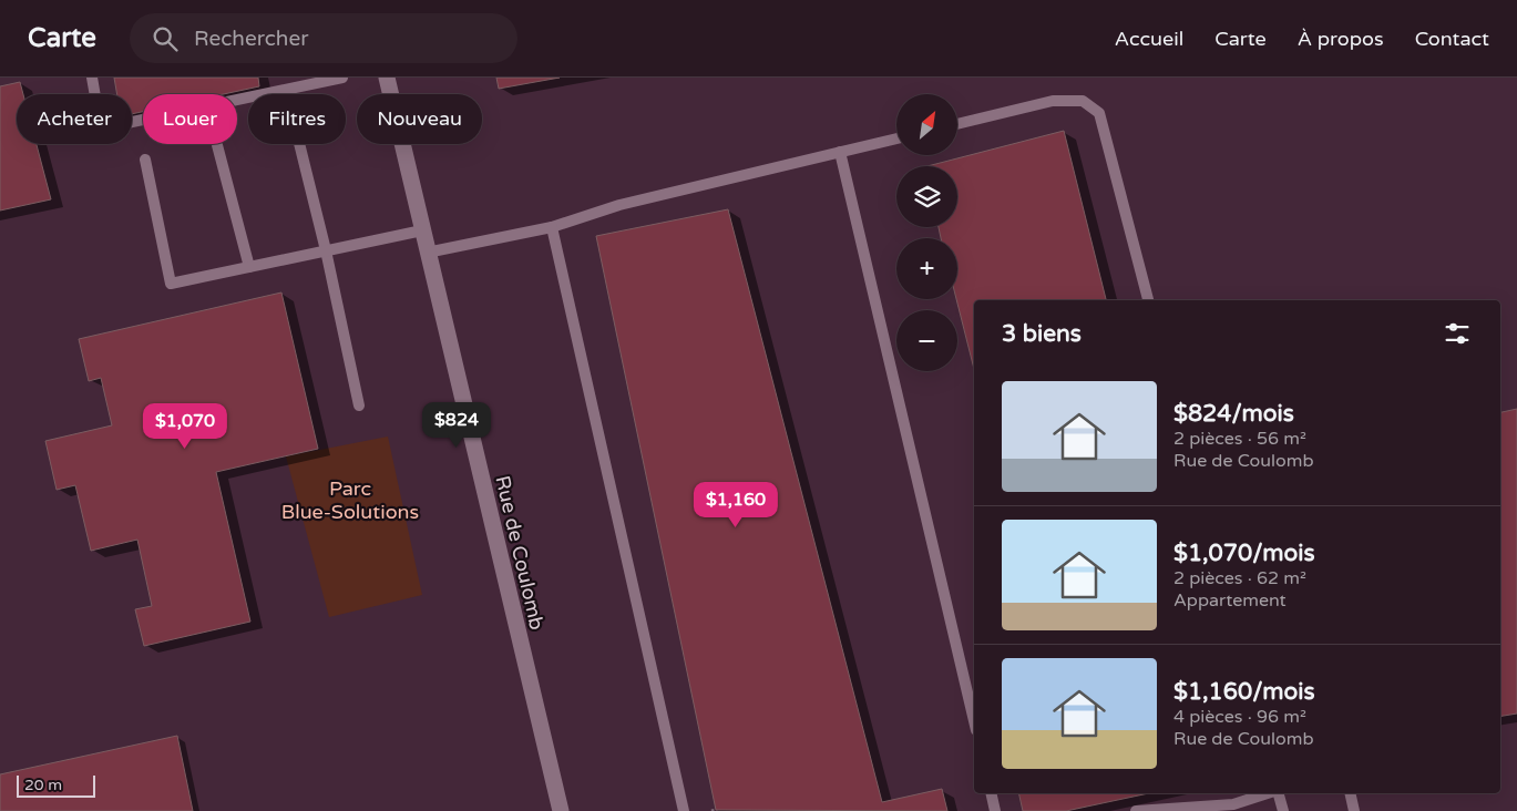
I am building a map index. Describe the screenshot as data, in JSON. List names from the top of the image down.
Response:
{
  "streets": {
    "street": ["Rue de Coulomb"]
  },
  "parks": ["Parc Blue-Solutions"],
  "scale_bar": "20 m",
  "north": "top right",
  "page": {
    "header": "Carte",
    "search": "Rechercher",
    "nav": [
      "Accueil",
      "Carte",
      "À propos",
      "Contact"
    ],
    "map_buttons": ["+", "−"],
    "chip": [
      "Acheter",
      "Louer",
      "Filtres",
      "Nouveau"
    ],
    "heading": "3 biens",
    "list": [
      {
        "name": "$824/mois",
        "note": "2 pièces · 56 m² · Rue de Coulomb"
      },
      {
        "name": "$1,070/mois",
        "note": "2 pièces · 62 m² · Appartement"
      },
      {
        "name": "$1,160/mois",
        "note": "4 pièces · 96 m² · Rue de Coulomb"
      }
    ],
    "price": ["$824", "$1,070", "$1,160"],
    "scale": "20 m"
  }
}
